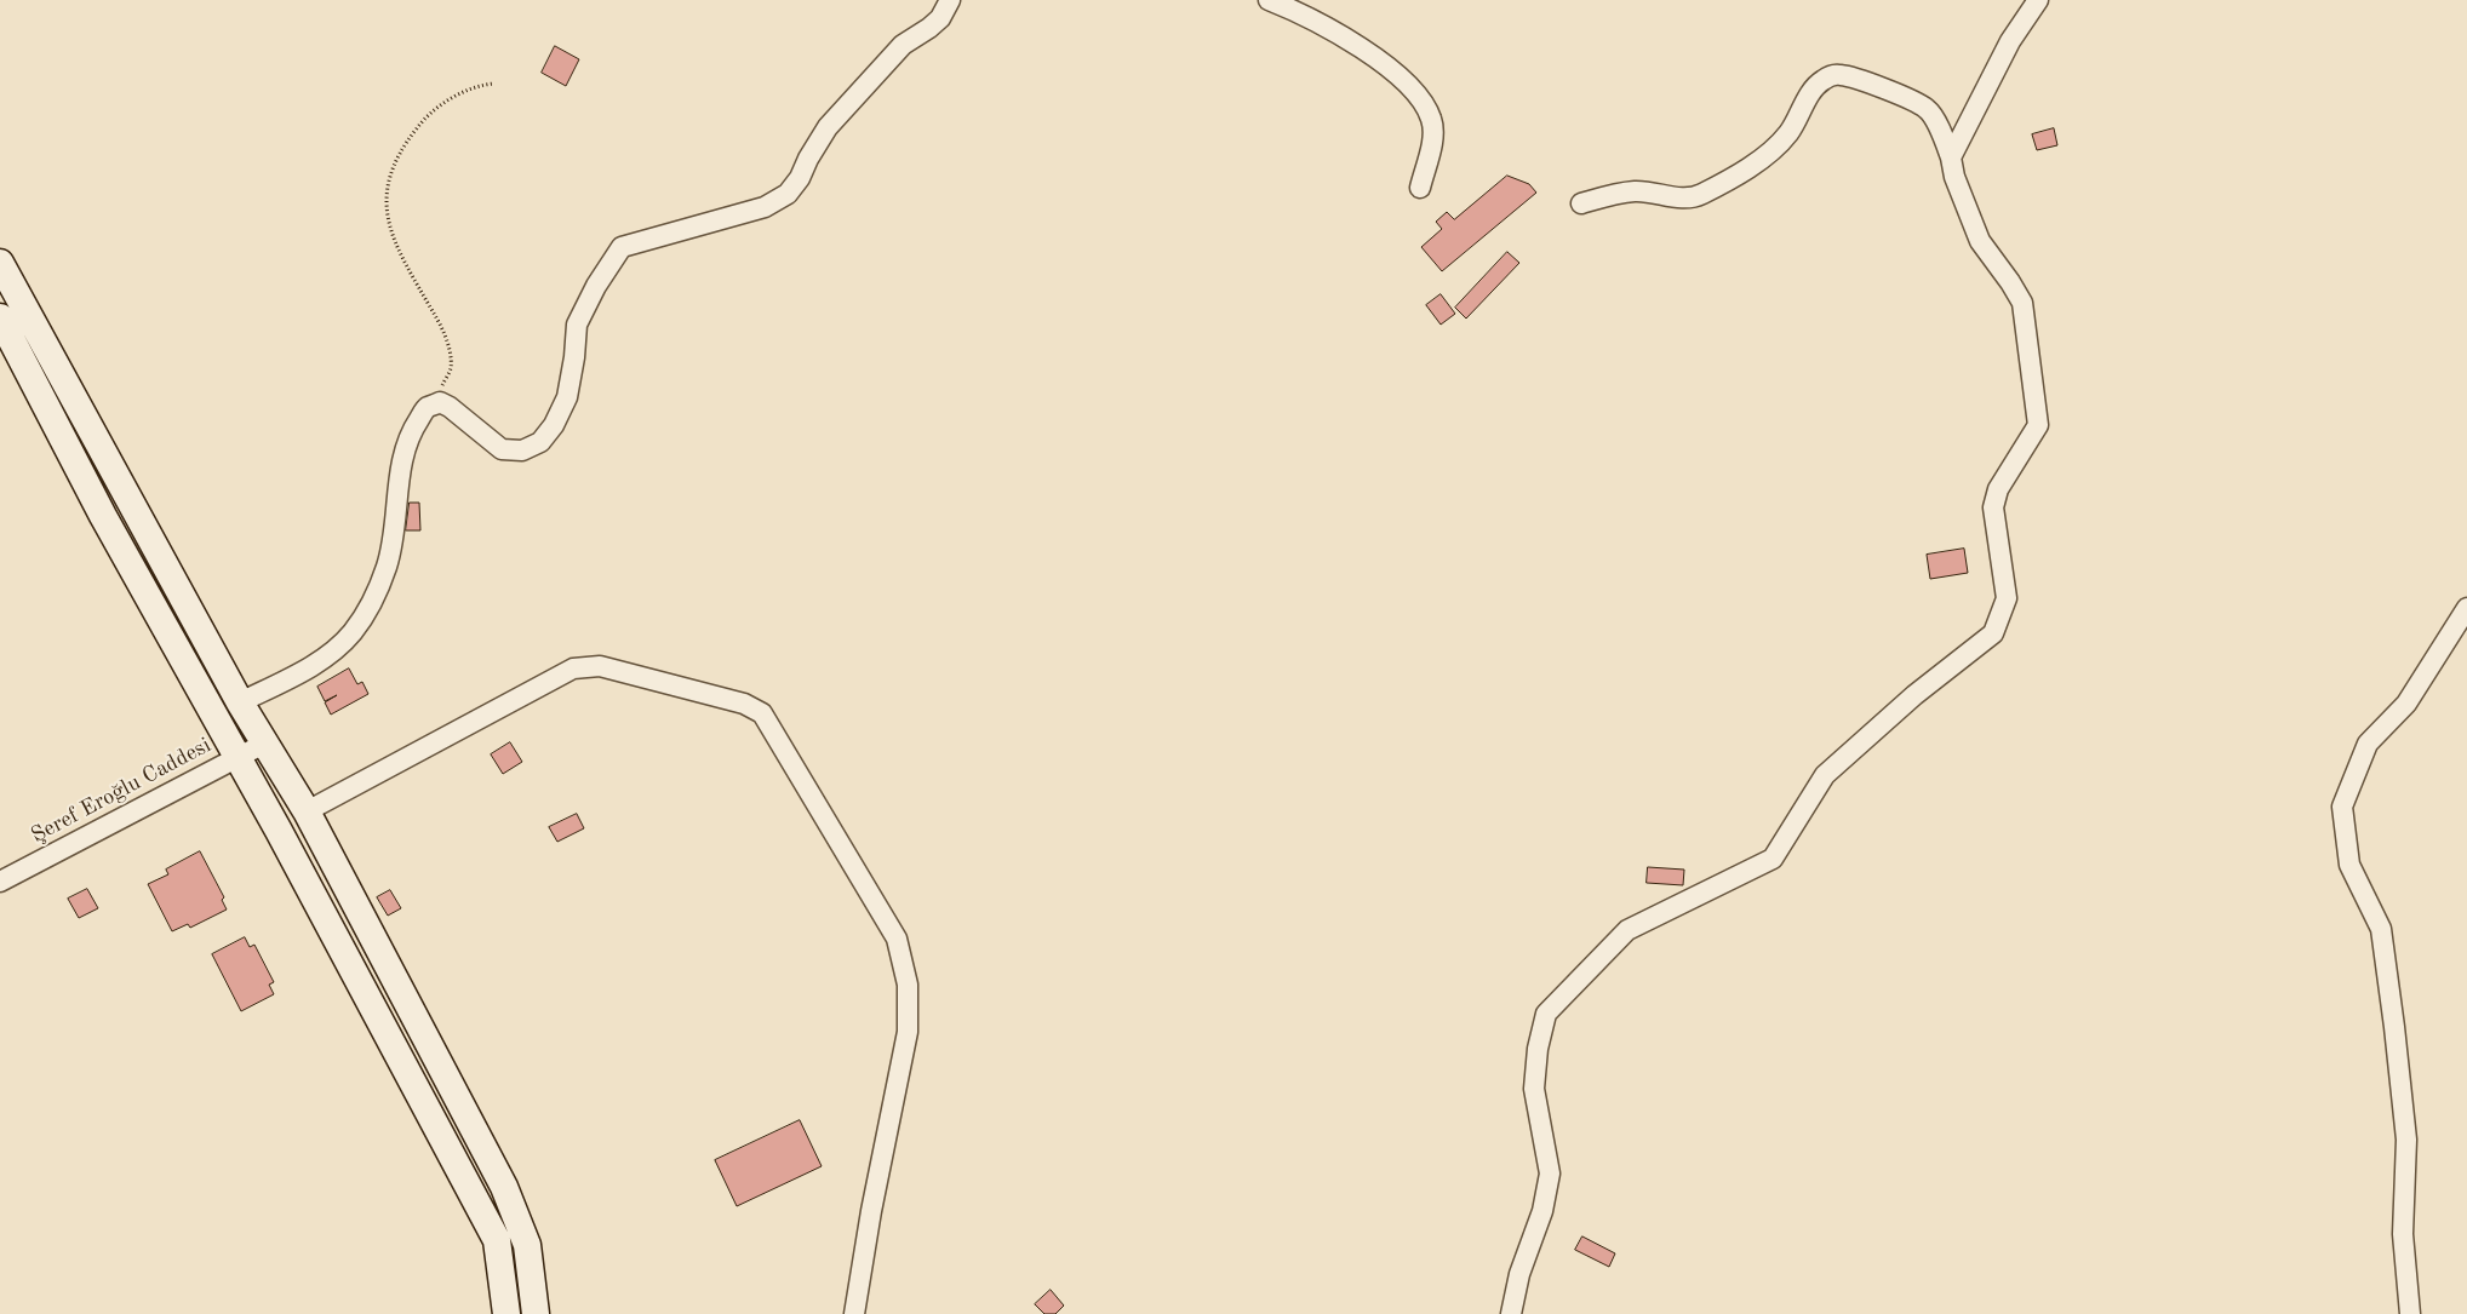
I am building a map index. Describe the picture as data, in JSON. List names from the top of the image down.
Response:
{
  "streets": {
    "street": ["Şeref Eroğlu Caddesi"]
  }
}
